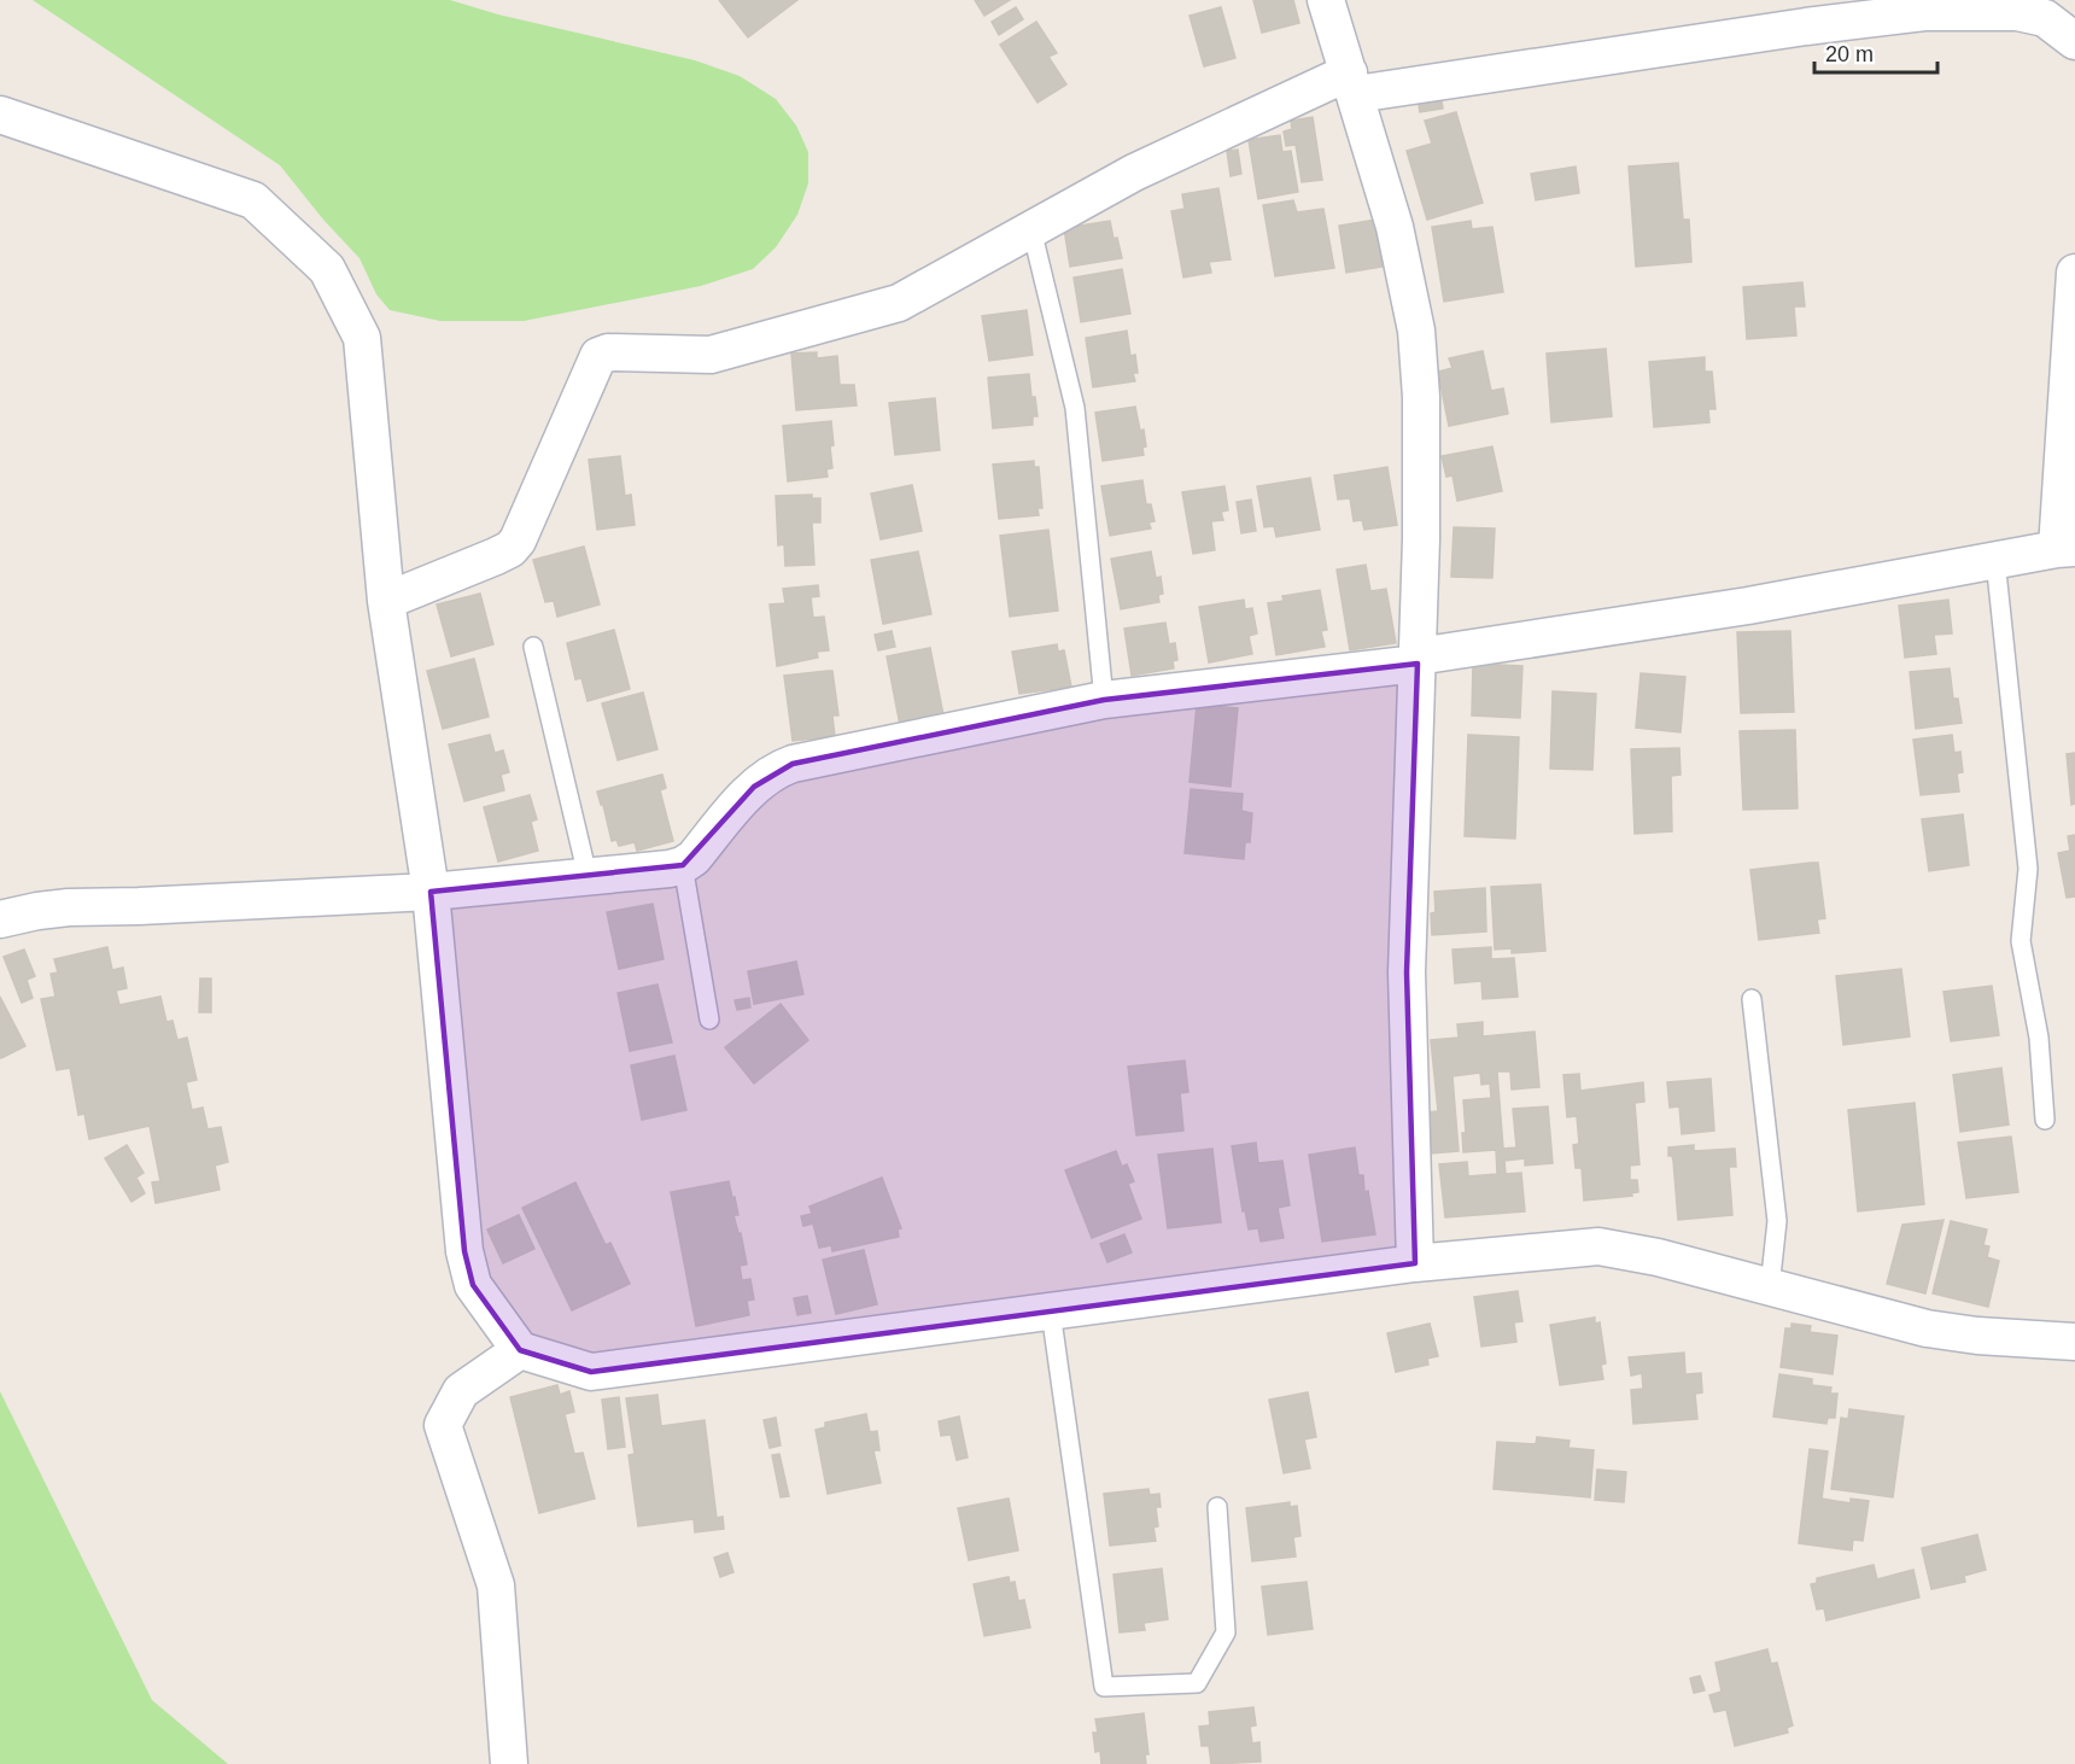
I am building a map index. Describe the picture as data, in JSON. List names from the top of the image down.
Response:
{
  "scale_bar": "20 m"
}
